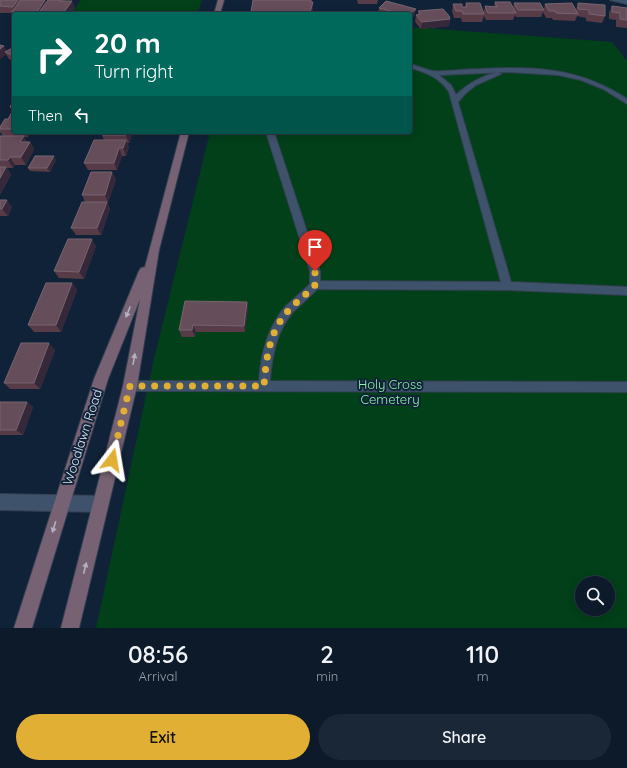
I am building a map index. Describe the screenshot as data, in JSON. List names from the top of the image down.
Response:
{
  "streets": {
    "main road": ["Woodlawn Road"]
  },
  "parks": ["Holy Cross Cemetery"],
  "page": {
    "turn": ["20 m", "Turn right"],
    "then": "Then",
    "eta": [
      "08:56",
      "Arrival",
      "2",
      "min",
      "110",
      "m"
    ],
    "buttons": ["Exit", "Share"]
  }
}
